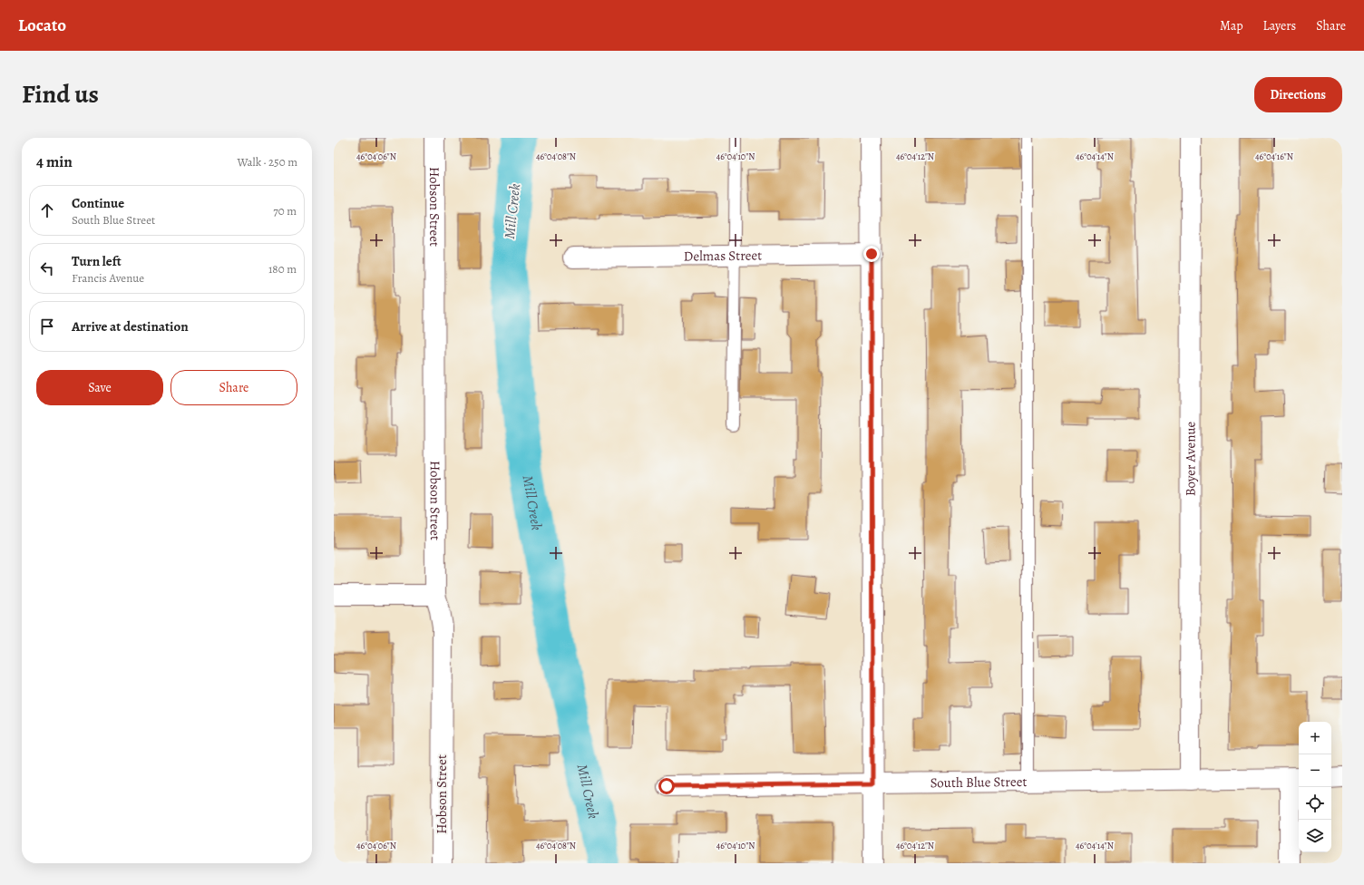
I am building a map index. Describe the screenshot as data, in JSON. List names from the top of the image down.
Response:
{
  "streets": {
    "street": [
      "Hobson Street",
      "Delmas Street",
      "Boyer Avenue",
      "South Blue Street"
    ]
  },
  "crossings": [
    ["Boyer Avenue", "South Blue Street"]
  ],
  "water": ["Mill Creek"],
  "page": {
    "header": "Locato",
    "nav": ["Map", "Layers", "Share"],
    "title": "Find us",
    "buttons": [
      "Directions",
      ["Save", "Share"]
    ],
    "heading": ["4 min", "Walk · 250 m"],
    "list": [
      ["Continue", "South Blue Street", "70 m"],
      ["Turn left", "Francis Avenue", "180 m"],
      "Arrive at destination"
    ],
    "map_buttons": ["+", "−"]
  },
  "coordinates": [
    "46°04'06\"N",
    "46°04'08\"N",
    "46°04'10\"N",
    "46°04'12\"N",
    "46°04'14\"N",
    "46°04'16\"N"
  ]
}
